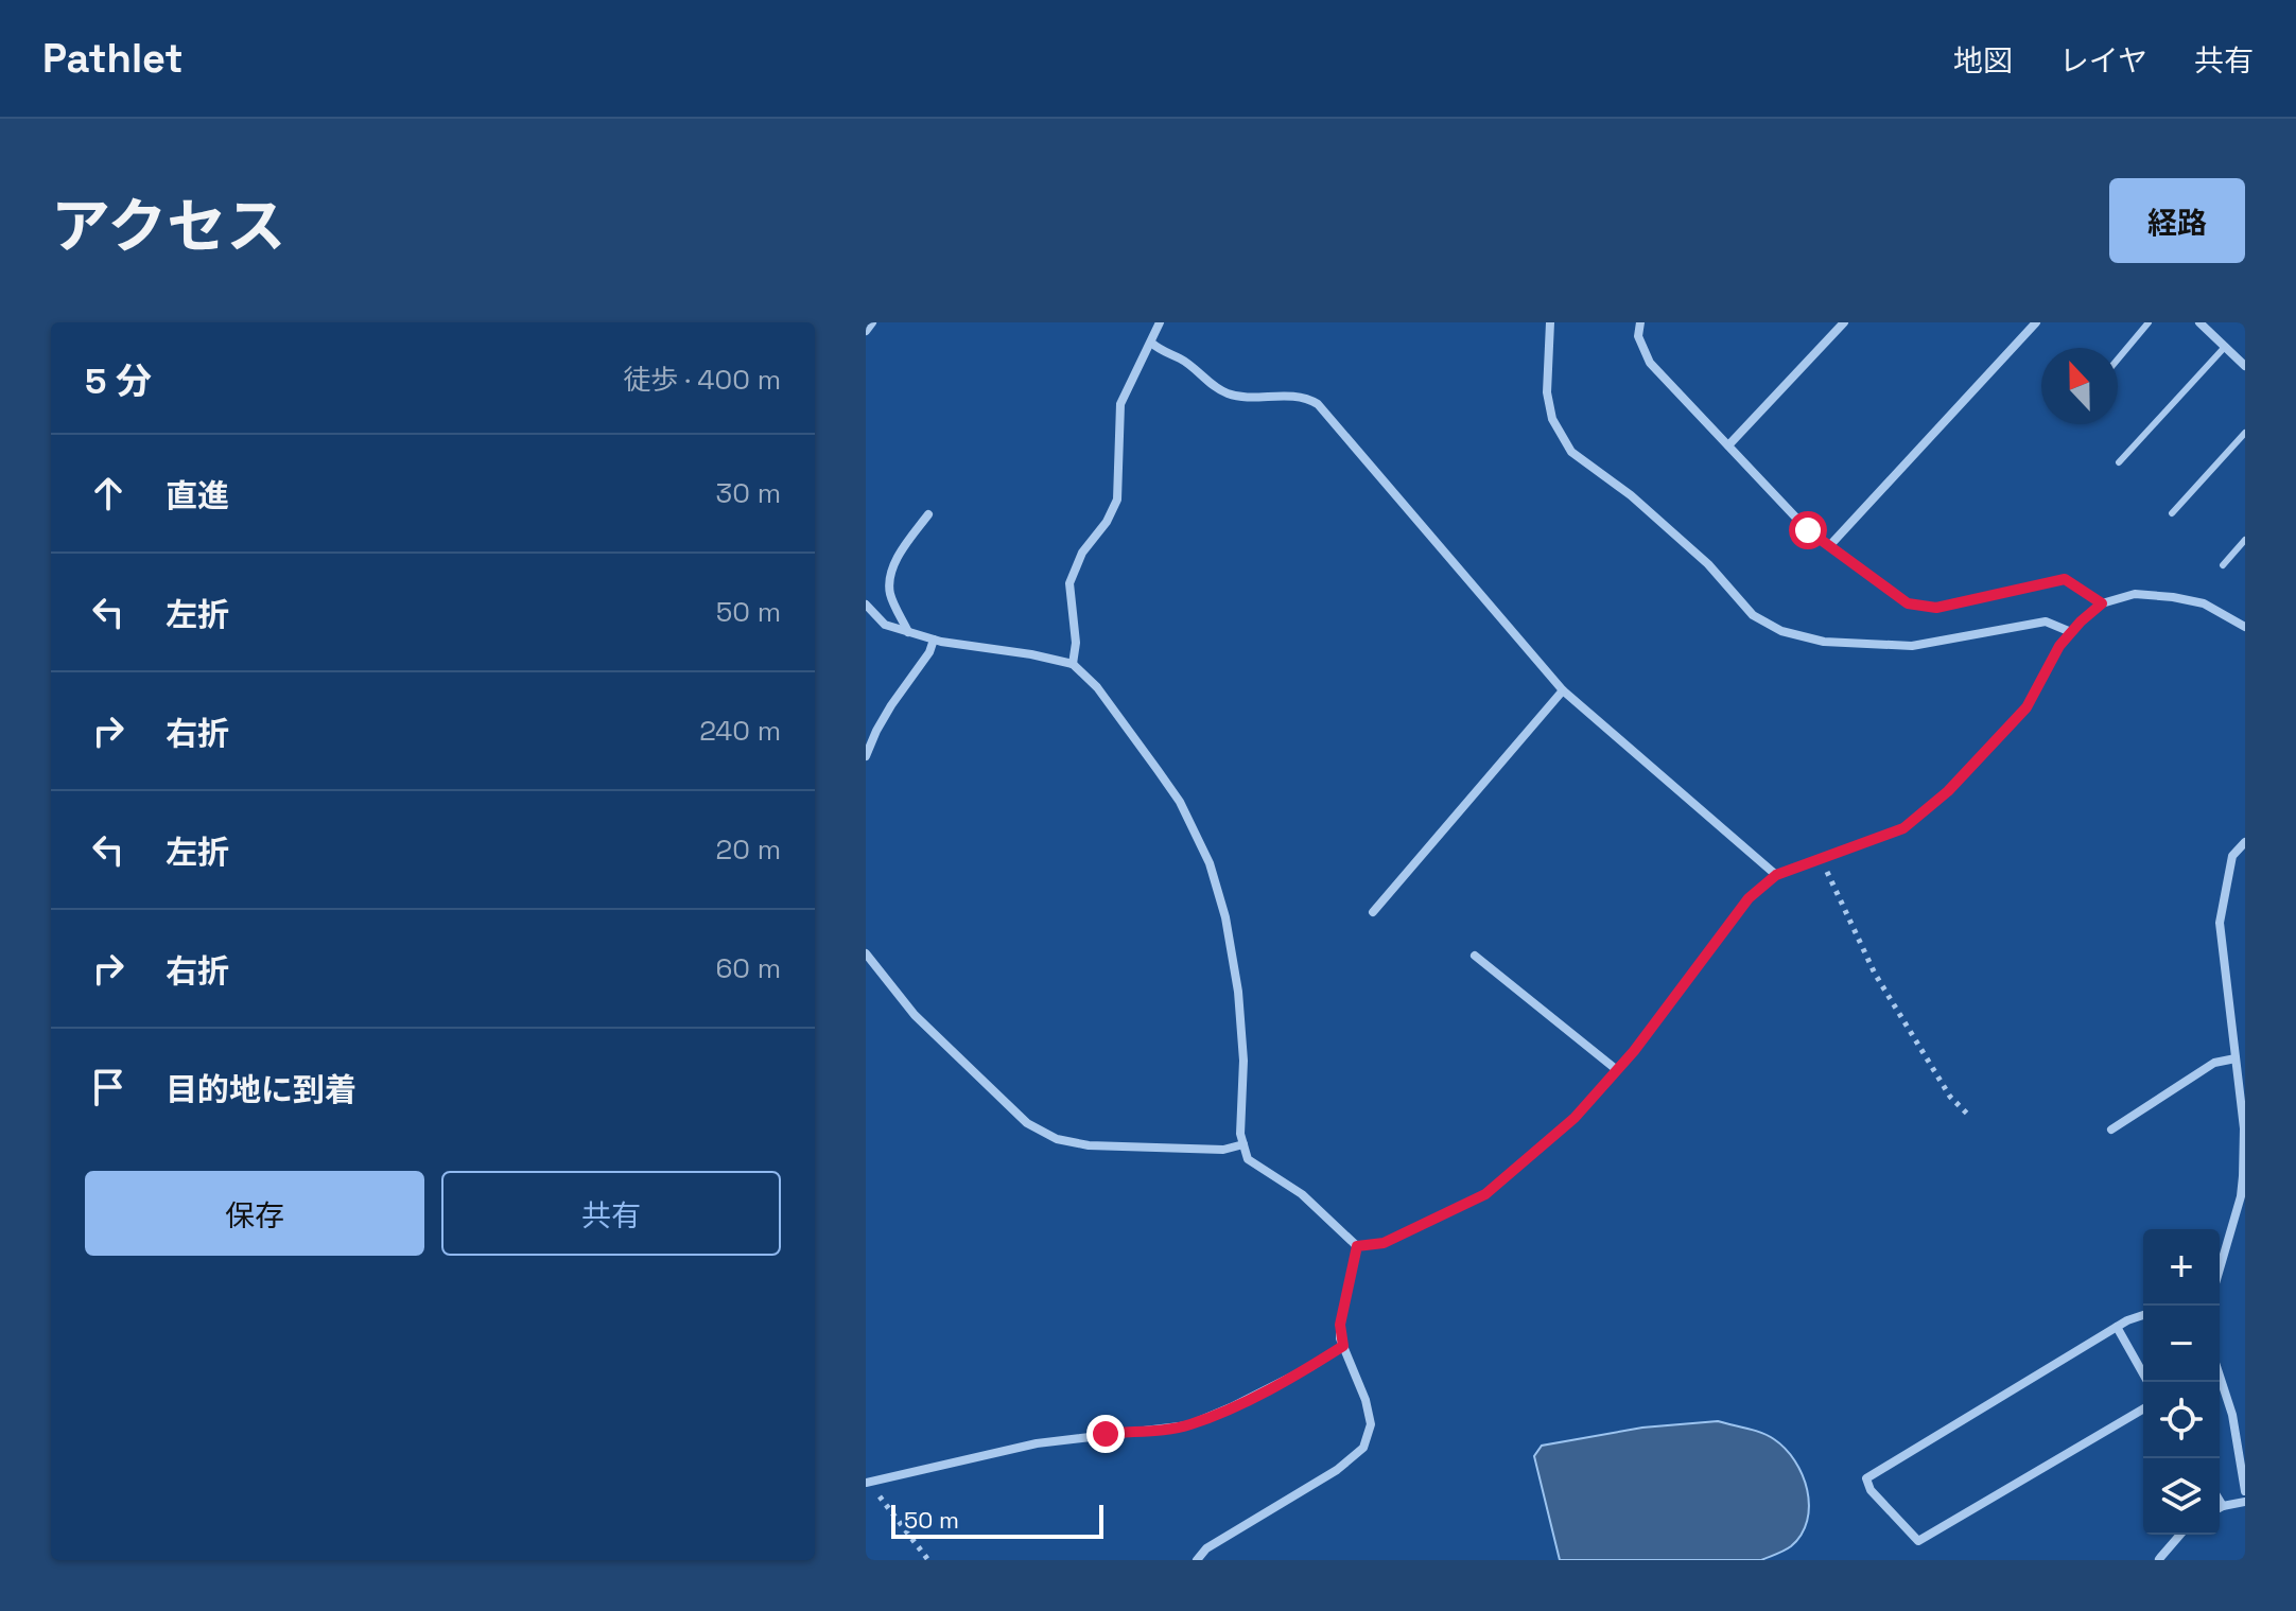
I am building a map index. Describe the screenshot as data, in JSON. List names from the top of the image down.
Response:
{
  "scale_bar": "50 m",
  "north": "top",
  "page": {
    "header": "Pathlet",
    "nav": ["地図", "レイヤ", "共有"],
    "title": "アクセス",
    "buttons": [
      "経路",
      ["保存", "共有"]
    ],
    "heading": ["5 分", "徒歩 · 400 m"],
    "list": [
      ["直進", "30 m"],
      ["左折", "50 m"],
      ["右折", "240 m"],
      ["左折", "20 m"],
      ["右折", "60 m"],
      "目的地に到着"
    ],
    "map_buttons": ["+", "−"],
    "scale": "50 m"
  }
}
